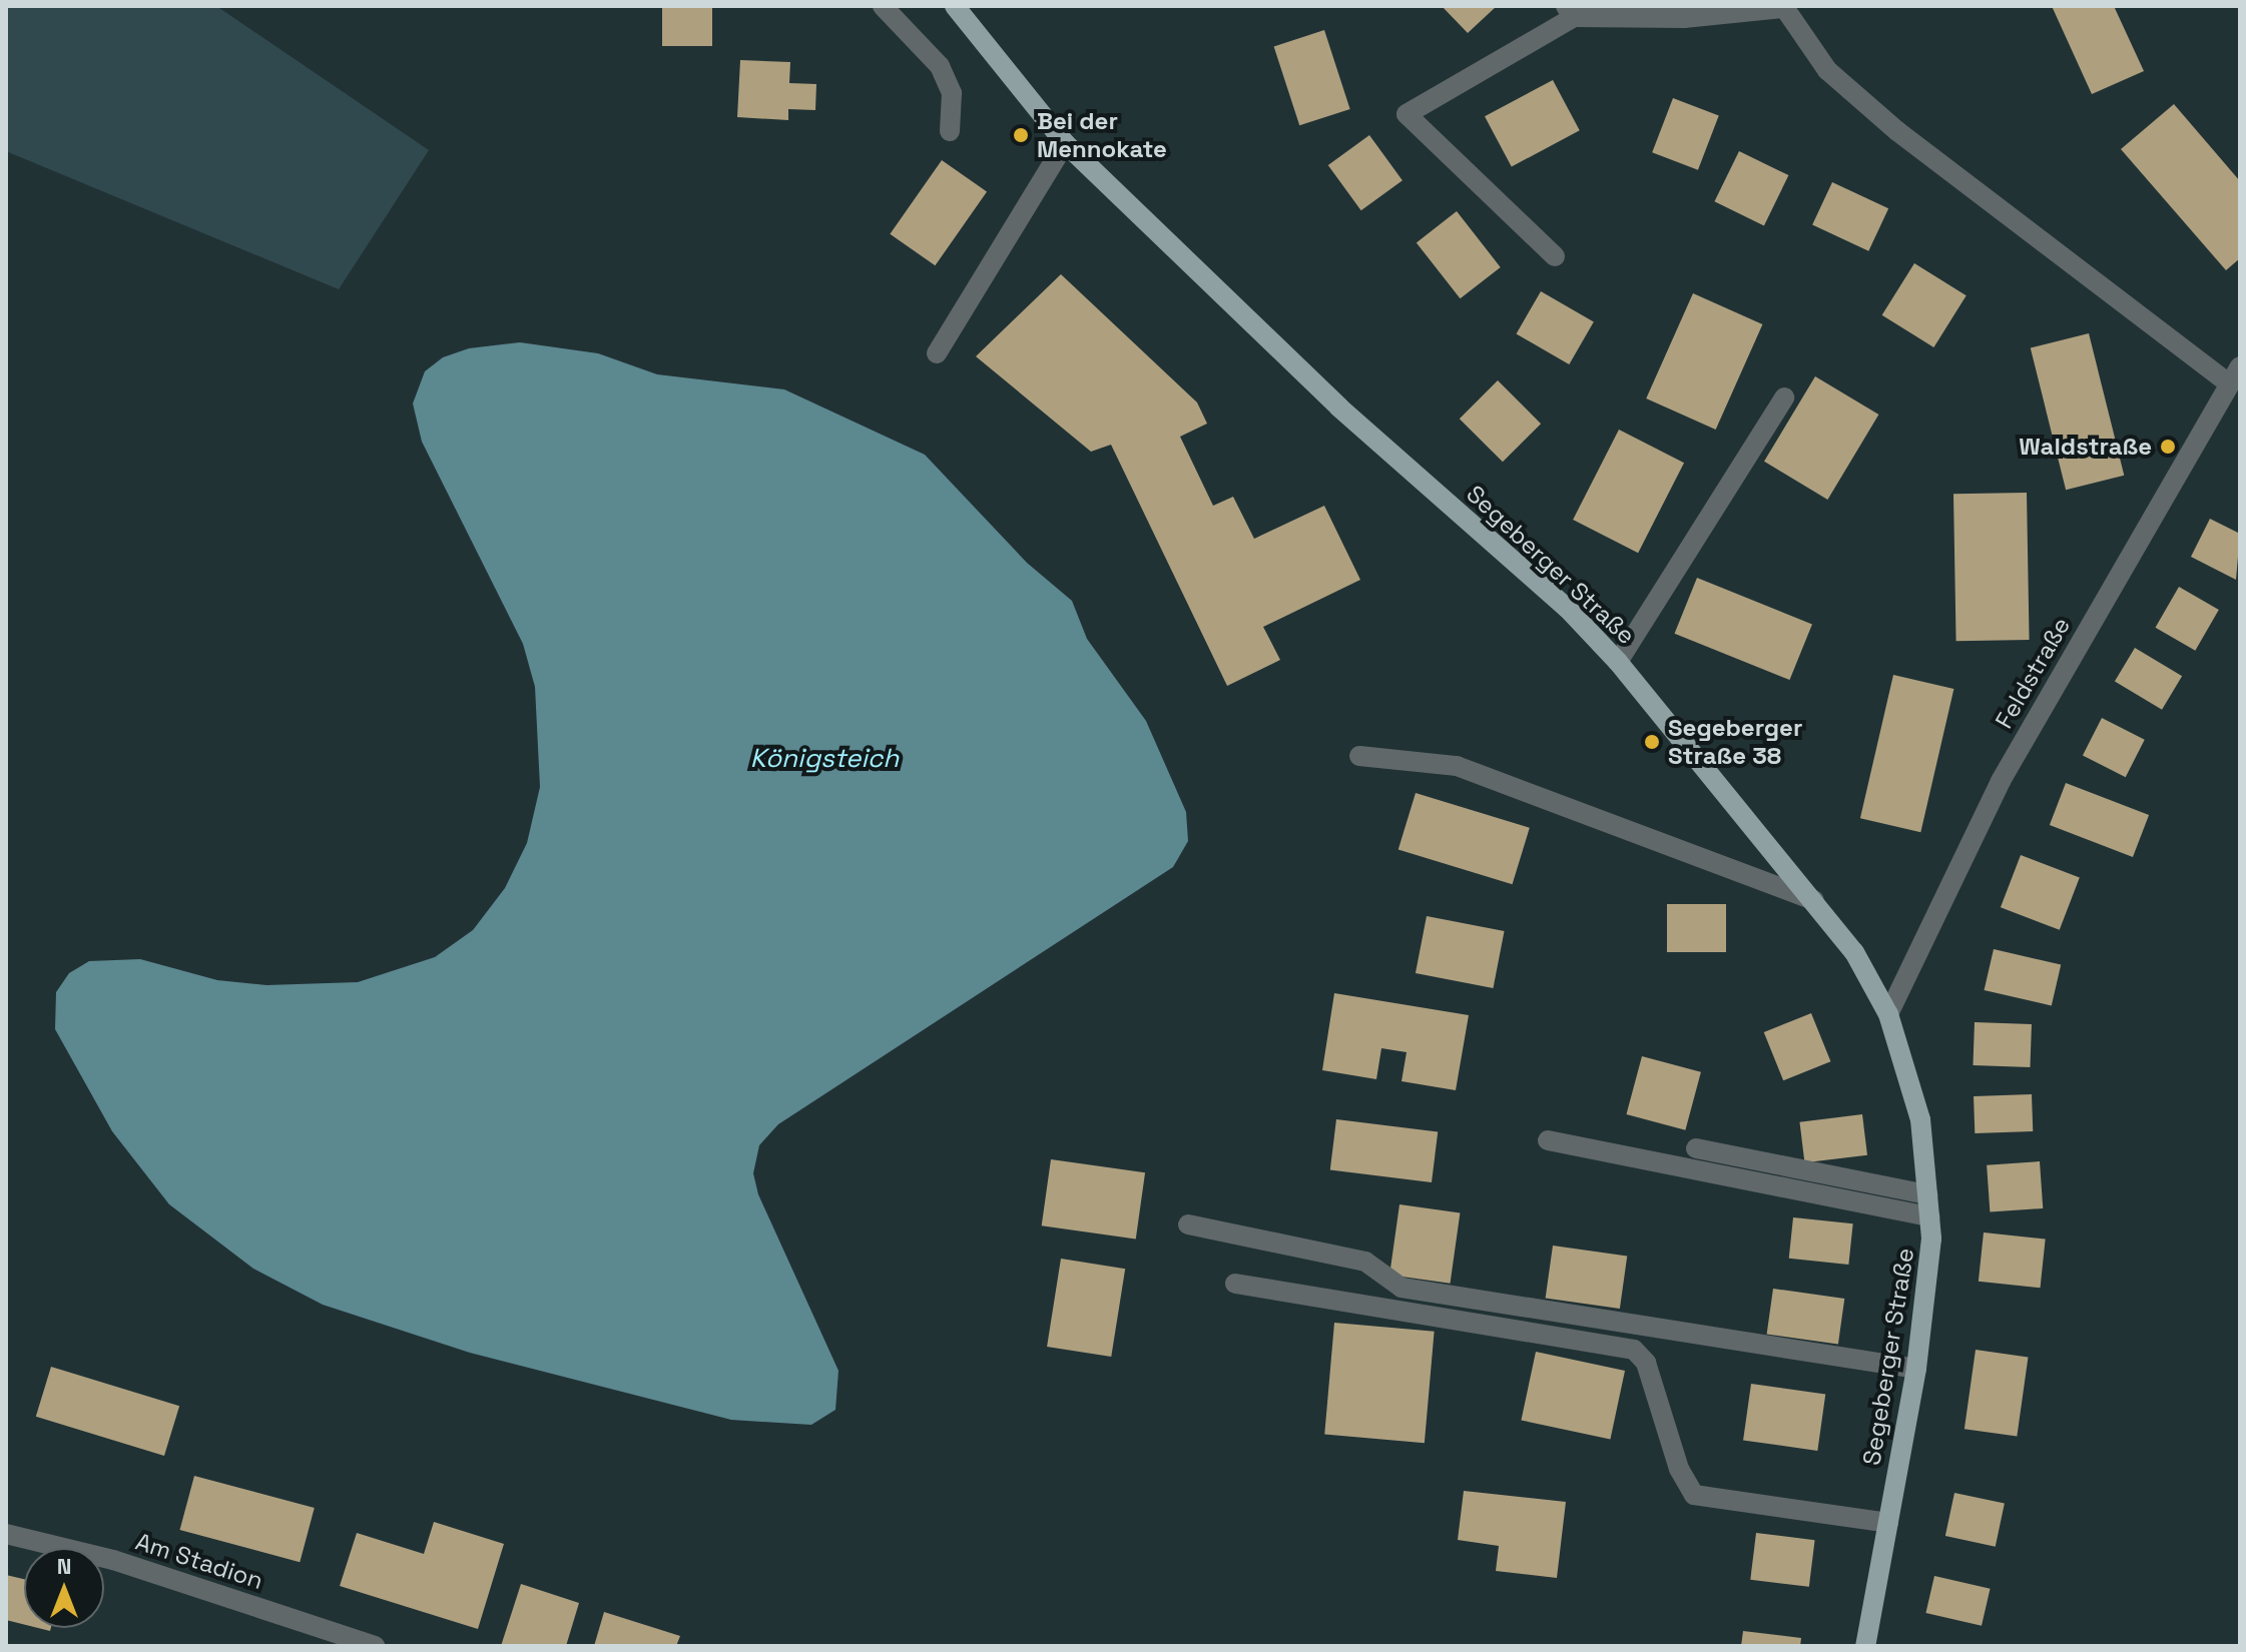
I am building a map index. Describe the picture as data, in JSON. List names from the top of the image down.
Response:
{
  "streets": {
    "main road": ["Segeberger Straße"],
    "street": ["Feldstraße", "Am Stadion"]
  },
  "crossings": [
    ["Segeberger Straße", "Feldstraße"]
  ],
  "water": ["Königsteich"],
  "places": ["Bei der Mennokate", "Waldstraße", "Segeberger Straße 38"],
  "north": "top"
}
